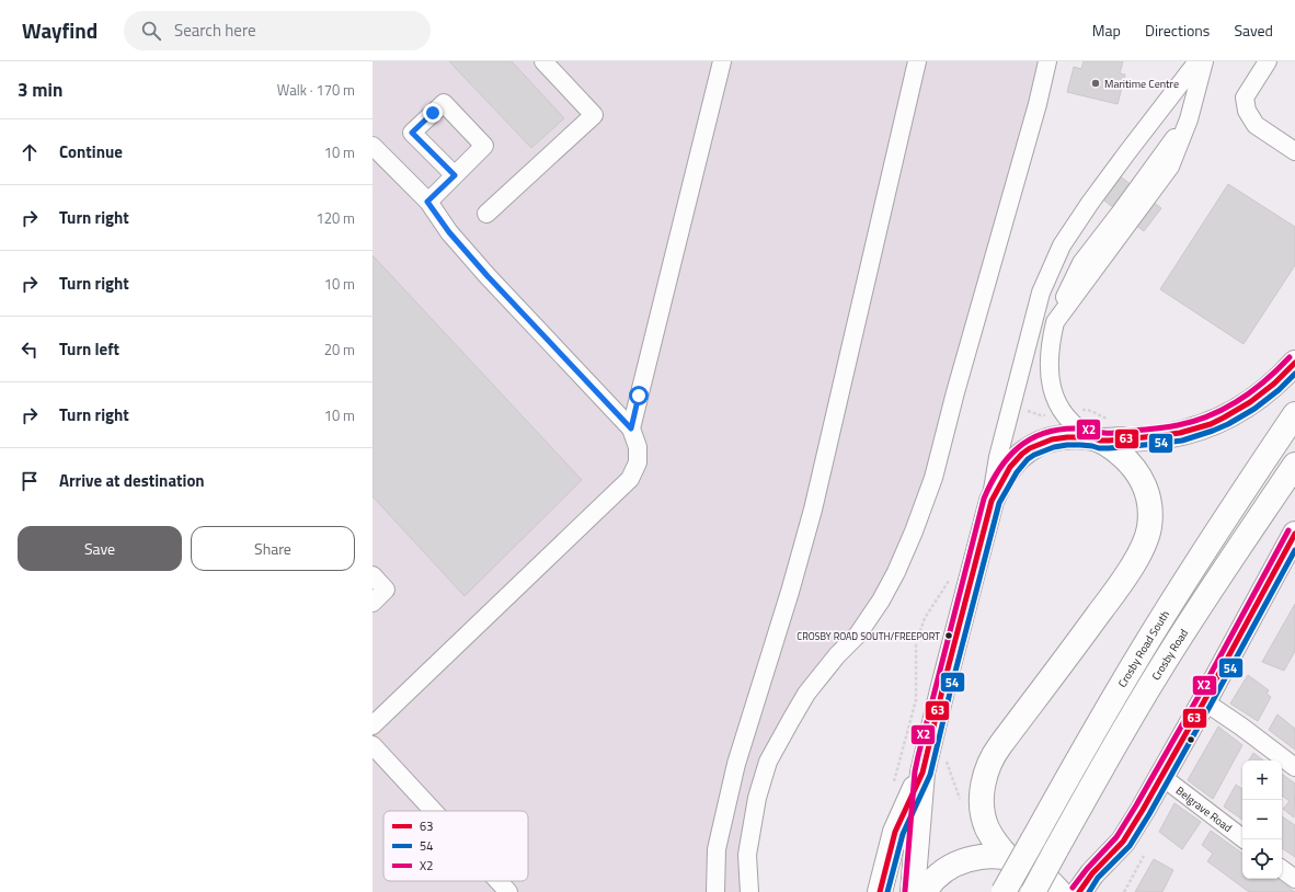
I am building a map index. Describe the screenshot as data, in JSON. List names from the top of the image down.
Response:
{
  "streets": {
    "highway": ["Crosby Road South", "Crosby Road"],
    "street": ["Belgrave Road"]
  },
  "places": ["Maritime Centre", "CROSBY ROAD SOUTH/FREEPORT"],
  "lines": ["transit line X2", "transit line 63", "transit line 54"],
  "legend": ["63", "54", "X2"],
  "page": {
    "header": "Wayfind",
    "search": "Search here",
    "nav": ["Map", "Directions", "Saved"],
    "heading": ["3 min", "Walk · 170 m"],
    "list": [
      ["Continue", "10 m"],
      ["Turn right", "120 m"],
      ["Turn right", "10 m"],
      ["Turn left", "20 m"],
      ["Turn right", "10 m"],
      "Arrive at destination"
    ],
    "buttons": ["Save", "Share"],
    "map_buttons": ["+", "−"]
  }
}
